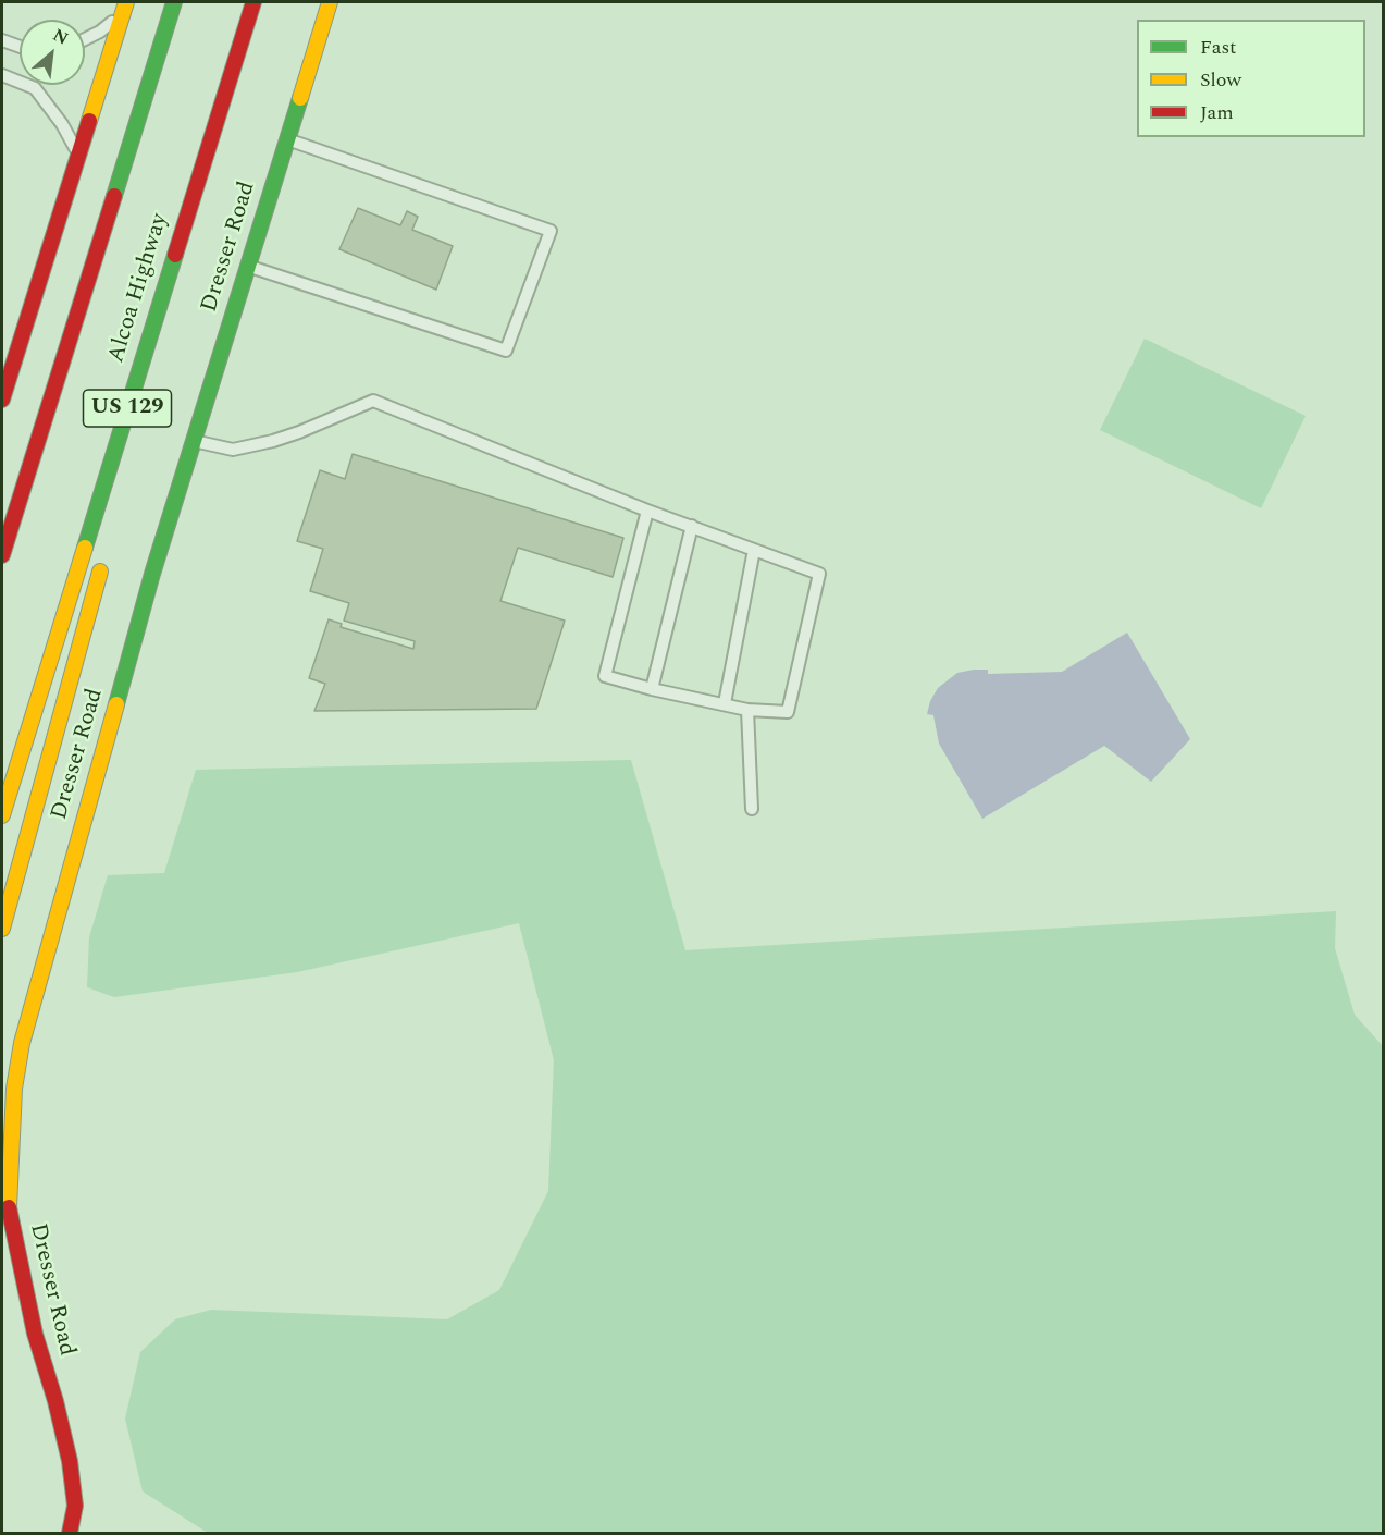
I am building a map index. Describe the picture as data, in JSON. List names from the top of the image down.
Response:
{
  "streets": {
    "main road": ["Dresser Road", "Alcoa Highway", "US 129"]
  },
  "legend": ["Fast", "Slow", "Jam"],
  "north": "top right"
}
